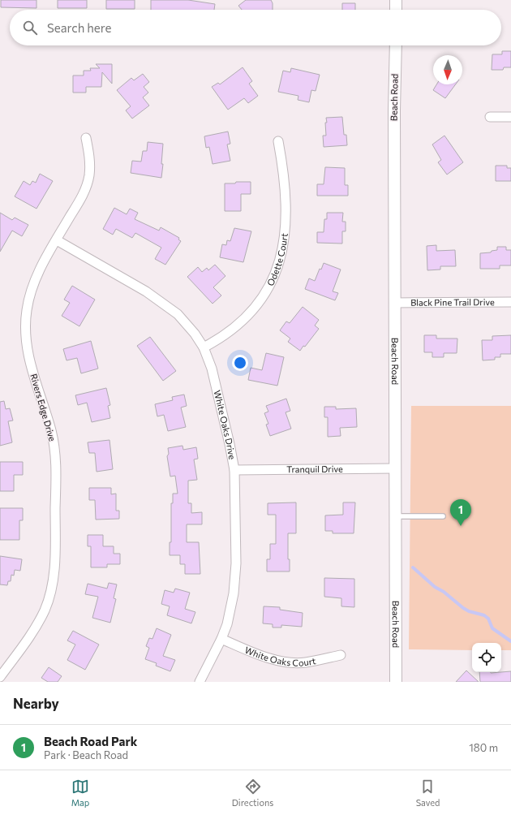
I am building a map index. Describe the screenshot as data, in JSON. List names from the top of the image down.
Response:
{
  "streets": {
    "street": [
      "Beach Road",
      "Odette Court",
      "Black Pine Trail Drive",
      "Rivers Edge Drive",
      "White Oaks Drive",
      "Tranquil Drive",
      "White Oaks Court"
    ]
  },
  "crossings": [
    ["Beach Road", "Black Pine Trail Drive"],
    ["Beach Road", "Tranquil Drive"],
    ["Odette Court", "White Oaks Drive"],
    ["Rivers Edge Drive", "White Oaks Drive"],
    ["White Oaks Drive", "Tranquil Drive"],
    ["White Oaks Drive", "White Oaks Court"]
  ],
  "north": "bottom",
  "page": {
    "search": "Search here",
    "pins": "1",
    "heading": "Nearby",
    "list": [
      {
        "mark": "1",
        "name": "Beach Road Park",
        "note": "Park · Beach Road",
        "value": "180 m"
      }
    ],
    "nav": ["Map", "Directions", "Saved"]
  }
}
